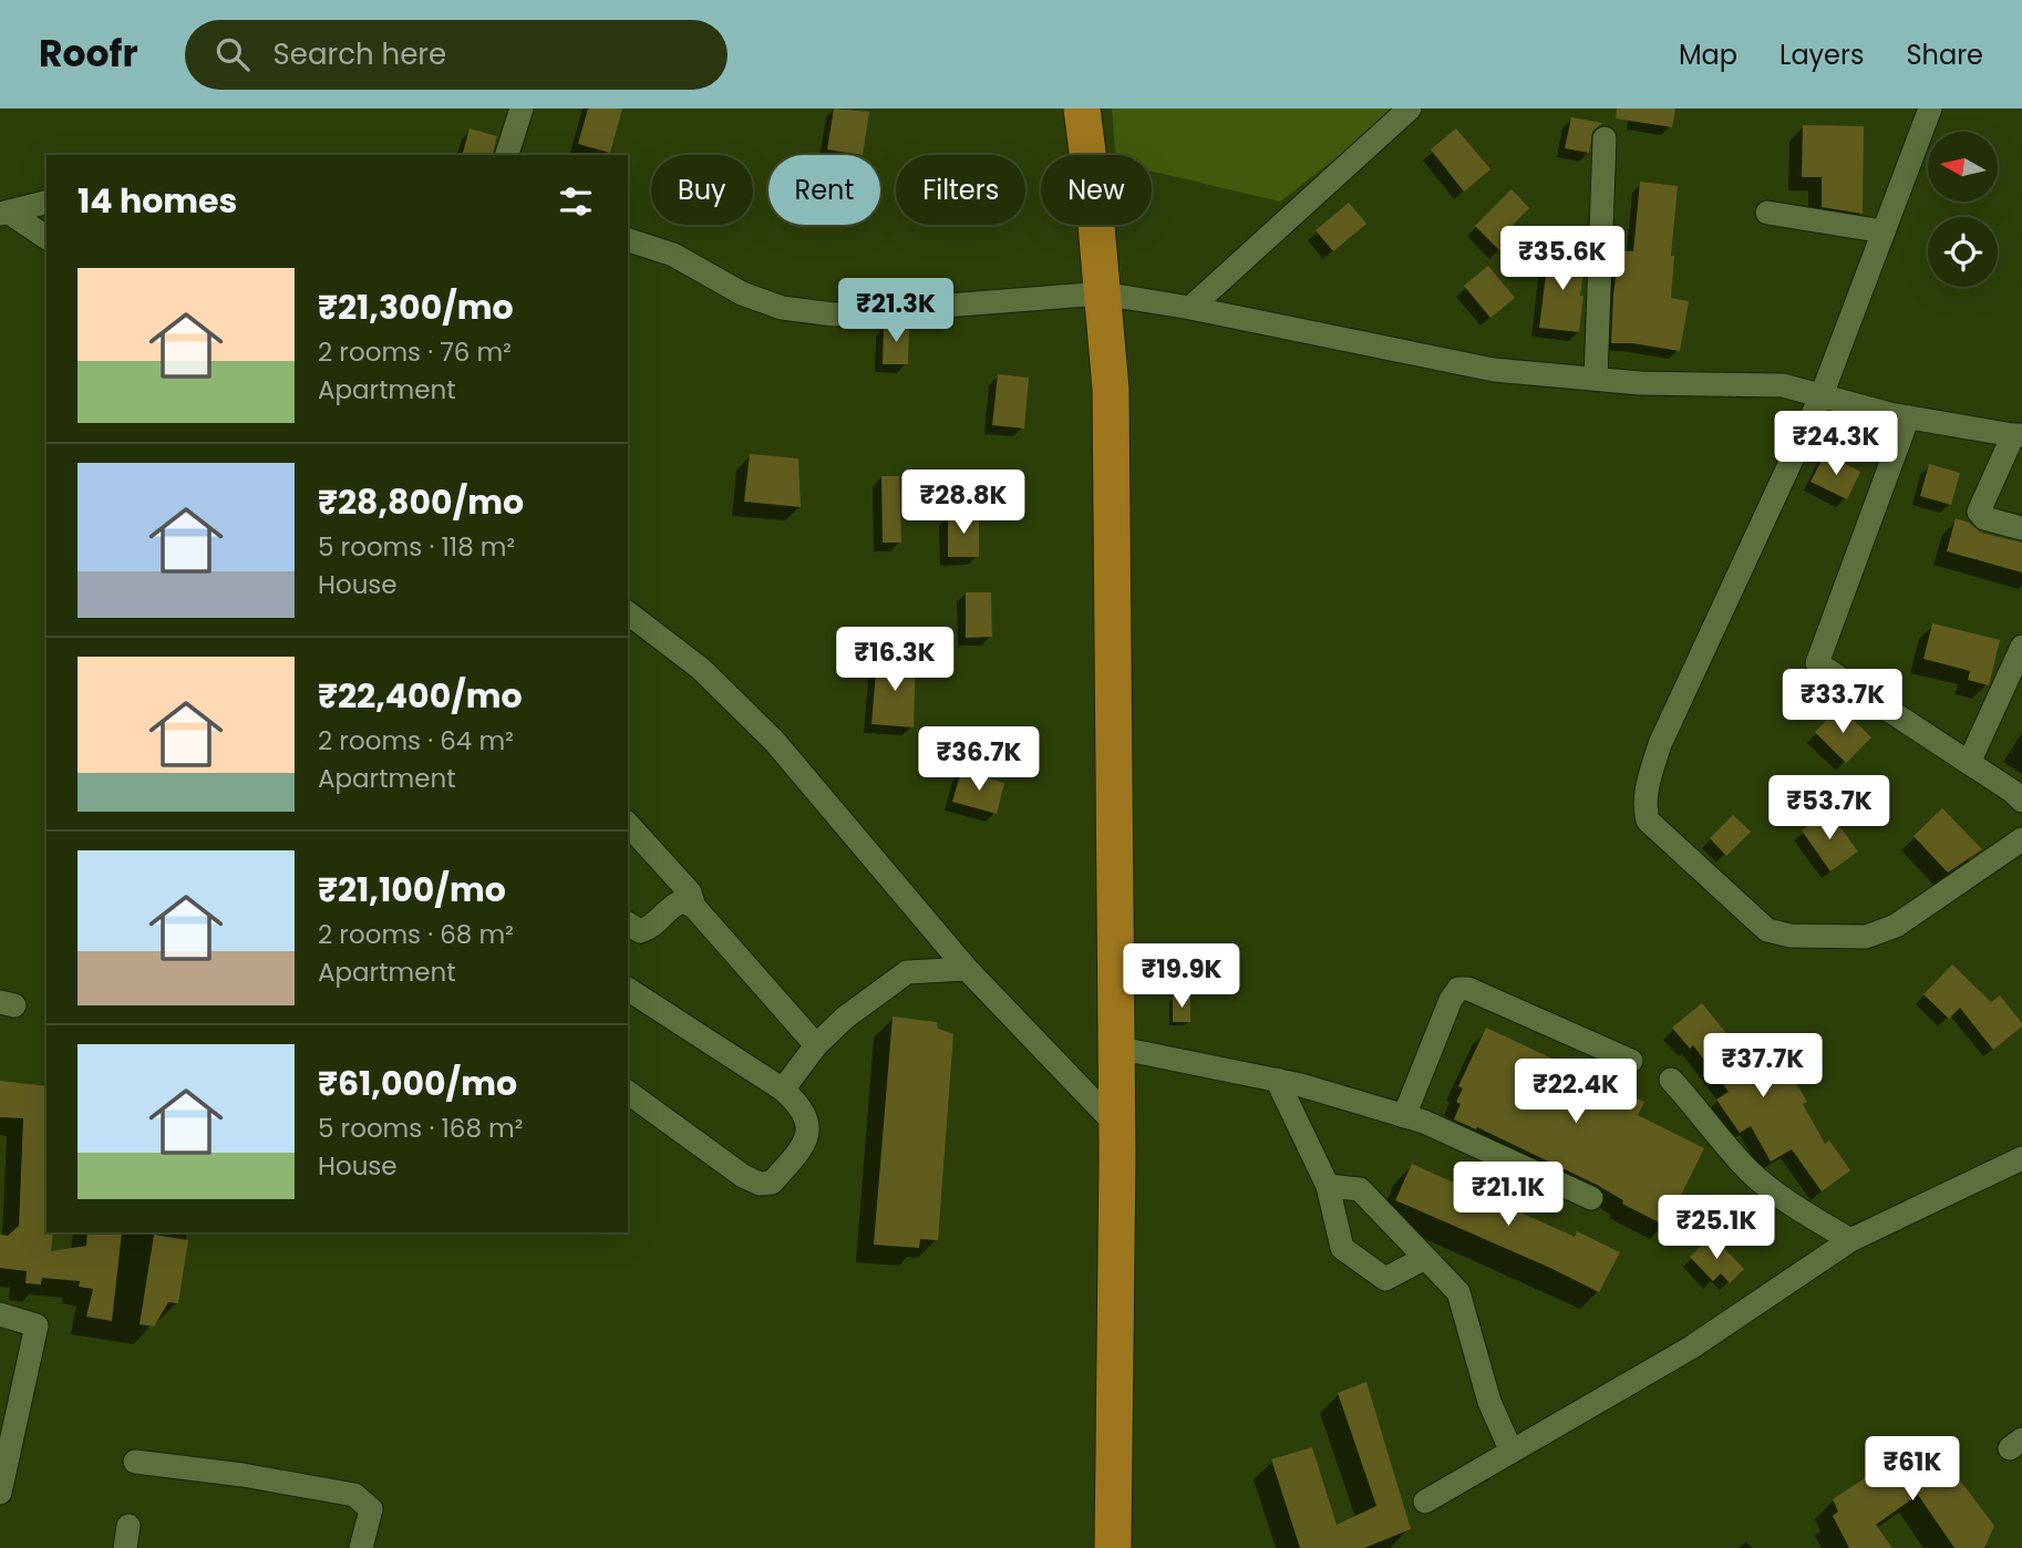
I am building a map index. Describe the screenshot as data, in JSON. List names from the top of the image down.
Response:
{
  "north": "left",
  "page": {
    "header": "Roofr",
    "search": "Search here",
    "nav": ["Map", "Layers", "Share"],
    "chip": [
      "Buy",
      "Rent",
      "Filters",
      "New"
    ],
    "heading": "14 homes",
    "price": [
      "₹35.6K",
      "₹21.3K",
      "₹24.3K",
      "₹28.8K",
      "₹16.3K",
      "₹33.7K",
      "₹36.7K",
      "₹53.7K",
      "₹19.9K",
      "₹37.7K",
      "₹22.4K",
      "₹21.1K",
      "₹25.1K",
      "₹61K"
    ],
    "list": [
      {
        "name": "₹21,300/mo",
        "note": "2 rooms · 76 m² · Apartment"
      },
      {
        "name": "₹28,800/mo",
        "note": "5 rooms · 118 m² · House"
      },
      {
        "name": "₹22,400/mo",
        "note": "2 rooms · 64 m² · Apartment"
      },
      {
        "name": "₹21,100/mo",
        "note": "2 rooms · 68 m² · Apartment"
      },
      {
        "name": "₹61,000/mo",
        "note": "5 rooms · 168 m² · House"
      }
    ]
  }
}
